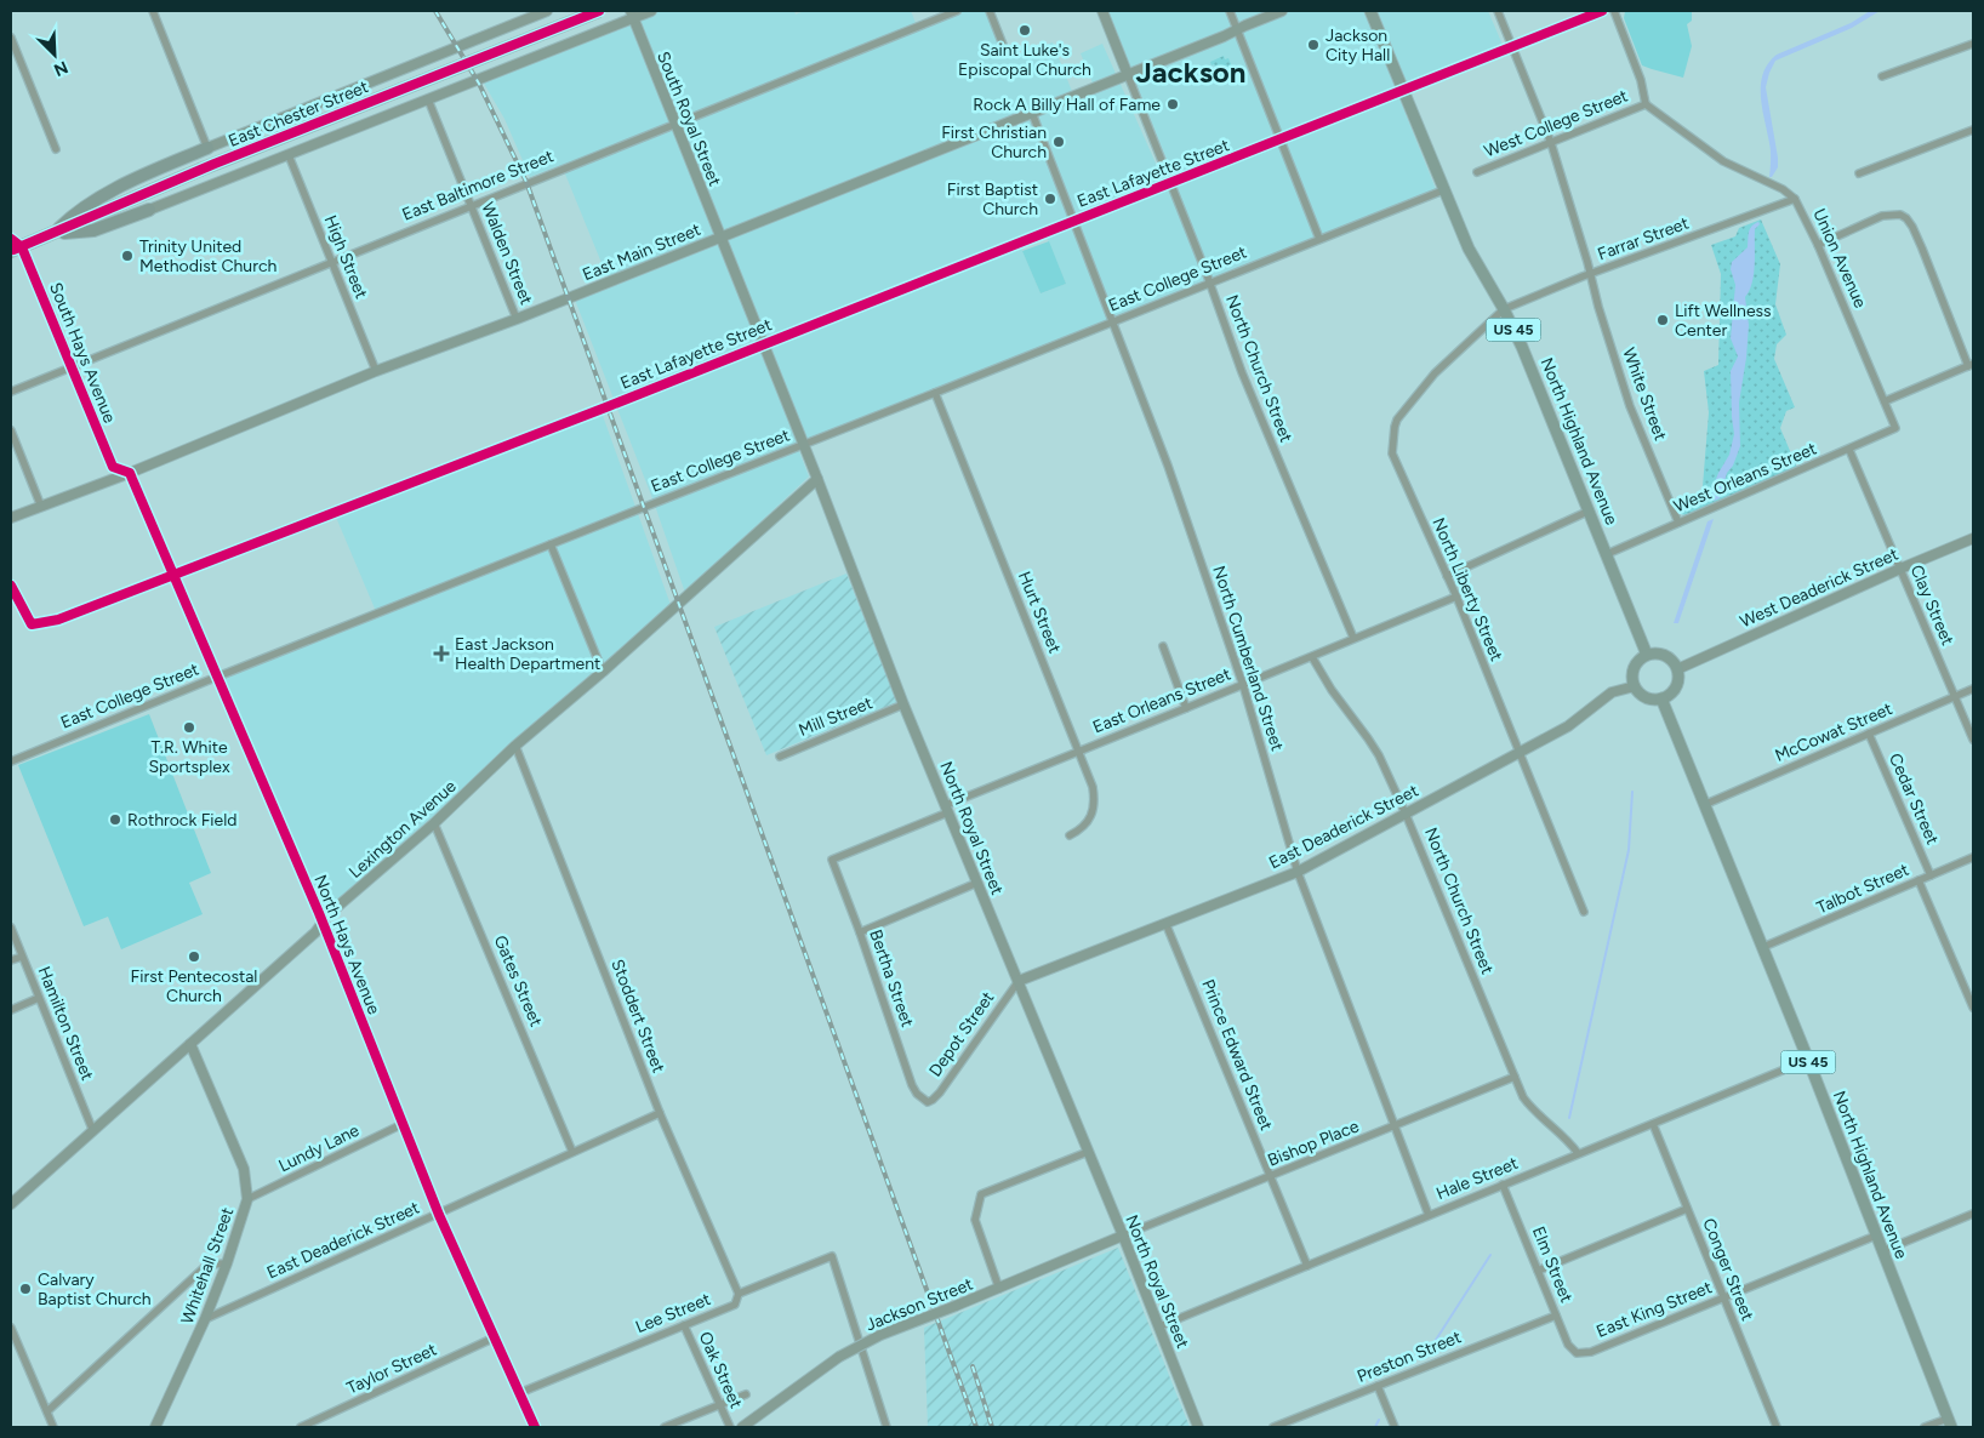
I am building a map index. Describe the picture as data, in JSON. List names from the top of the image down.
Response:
{
  "streets": {
    "highway": ["East Chester Street"],
    "main road": ["US 45", "North Highland Avenue"],
    "street": [
      "South Royal Street",
      "West College Street",
      "East Lafayette Street",
      "East Baltimore Street",
      "Farrar Street",
      "East Main Street",
      "Walden Street",
      "High Street",
      "Union Avenue",
      "East College Street",
      "South Hays Avenue",
      "North Church Street",
      "White Street",
      "West Orleans Street",
      "West Deaderick Street",
      "North Liberty Street",
      "Clay Street",
      "Hurt Street",
      "North Cumberland Street",
      "East Orleans Street",
      "Mill Street",
      "McCowat Street",
      "Cedar Street",
      "East Deaderick Street",
      "North Royal Street",
      "Lexington Avenue",
      "Talbot Street",
      "North Hays Avenue",
      "Bertha Street",
      "Gates Street",
      "Stoddert Street",
      "Hamilton Street",
      "Depot Street",
      "Prince Edward Street",
      "Bishop Place",
      "Lundy Lane",
      "Hale Street",
      "Elm Street",
      "Whitehall Street",
      "Conger Street",
      "Jackson Street",
      "East King Street",
      "Lee Street",
      "Preston Street",
      "Taylor Street",
      "Oak Street"
    ]
  },
  "crossings": [
    ["East Chester Street", "South Hays Avenue"],
    ["South Royal Street", "East Baltimore Street"],
    ["South Royal Street", "East Main Street"],
    ["South Royal Street", "North Royal Street"],
    ["West College Street", "Union Avenue"],
    ["West College Street", "White Street"],
    ["East Lafayette Street", "North Church Street"],
    ["East Lafayette Street", "White Street"],
    ["East Lafayette Street", "North Highland Avenue"],
    ["East Lafayette Street", "North Cumberland Street"],
    ["East Lafayette Street", "North Royal Street"],
    ["East Lafayette Street", "North Hays Avenue"],
    ["East Baltimore Street", "Walden Street"],
    ["East Baltimore Street", "High Street"],
    ["East Baltimore Street", "South Hays Avenue"],
    ["Farrar Street", "Union Avenue"],
    ["Farrar Street", "White Street"],
    ["Farrar Street", "North Highland Avenue"],
    ["Farrar Street", "North Liberty Street"],
    ["East Main Street", "Walden Street"],
    ["East Main Street", "High Street"],
    ["East Main Street", "South Hays Avenue"],
    ["East Main Street", "North Church Street"],
    ["East Main Street", "North Cumberland Street"],
    ["East Main Street", "North Royal Street"],
    ["East Main Street", "North Hays Avenue"],
    ["Union Avenue", "West Orleans Street"],
    ["East College Street", "North Church Street"],
    ["East College Street", "North Highland Avenue"],
    ["East College Street", "Hurt Street"],
    ["East College Street", "North Cumberland Street"],
    ["East College Street", "North Royal Street"],
    ["East College Street", "North Hays Avenue"],
    ["South Hays Avenue", "North Hays Avenue"],
    ["North Church Street", "East Orleans Street"],
    ["North Church Street", "East Deaderick Street"],
    ["North Church Street", "Bishop Place"],
    ["North Church Street", "Hale Street"],
    ["White Street", "West Orleans Street"],
    ["North Highland Avenue", "West Orleans Street"],
    ["North Highland Avenue", "West Deaderick Street"],
    ["North Highland Avenue", "North Liberty Street"],
    ["North Highland Avenue", "McCowat Street"],
    ["North Highland Avenue", "East Deaderick Street"],
    ["North Highland Avenue", "Talbot Street"],
    ["North Highland Avenue", "Hale Street"],
    ["North Highland Avenue", "East King Street"],
    ["West Orleans Street", "Clay Street"],
    ["West Deaderick Street", "Clay Street"],
    ["West Deaderick Street", "East Deaderick Street"],
    ["North Liberty Street", "East Orleans Street"],
    ["North Liberty Street", "East Deaderick Street"],
    ["Clay Street", "McCowat Street"],
    ["Hurt Street", "East Orleans Street"],
    ["North Cumberland Street", "East Orleans Street"],
    ["North Cumberland Street", "East Deaderick Street"],
    ["North Cumberland Street", "Bishop Place"],
    ["North Cumberland Street", "Hale Street"],
    ["East Orleans Street", "North Royal Street"],
    ["East Orleans Street", "Bertha Street"],
    ["Mill Street", "North Royal Street"],
    ["McCowat Street", "Cedar Street"],
    ["Cedar Street", "Talbot Street"],
    ["East Deaderick Street", "North Royal Street"],
    ["East Deaderick Street", "North Hays Avenue"],
    ["East Deaderick Street", "Gates Street"],
    ["East Deaderick Street", "Stoddert Street"],
    ["East Deaderick Street", "Depot Street"],
    ["East Deaderick Street", "Prince Edward Street"],
    ["East Deaderick Street", "Whitehall Street"],
    ["North Royal Street", "Lexington Avenue"],
    ["North Royal Street", "Depot Street"],
    ["North Royal Street", "Bishop Place"],
    ["North Royal Street", "Hale Street"],
    ["North Royal Street", "Jackson Street"],
    ["Lexington Avenue", "North Hays Avenue"],
    ["Lexington Avenue", "Gates Street"],
    ["Lexington Avenue", "Stoddert Street"],
    ["Lexington Avenue", "Hamilton Street"],
    ["Lexington Avenue", "Whitehall Street"],
    ["North Hays Avenue", "Lundy Lane"],
    ["North Hays Avenue", "Lee Street"],
    ["North Hays Avenue", "Taylor Street"],
    ["Bertha Street", "Depot Street"],
    ["Stoddert Street", "Lee Street"],
    ["Prince Edward Street", "Bishop Place"],
    ["Prince Edward Street", "Hale Street"],
    ["Bishop Place", "Jackson Street"],
    ["Lundy Lane", "Whitehall Street"],
    ["Hale Street", "Elm Street"],
    ["Hale Street", "Conger Street"],
    ["Elm Street", "East King Street"],
    ["Elm Street", "Preston Street"],
    ["Conger Street", "East King Street"],
    ["Lee Street", "Oak Street"]
  ],
  "districts": ["Jackson"],
  "places": {
    "other": [
      "Saint Luke's Episcopal Church",
      "Jackson City Hall",
      "Rock A Billy Hall of Fame",
      "First Christian Church",
      "First Baptist Church",
      "Trinity United Methodist Church",
      "Lift Wellness Center",
      "T.R. White Sportsplex",
      "Rothrock Field",
      "First Pentecostal Church",
      "Calvary Baptist Church"
    ],
    "health": ["East Jackson Health Department"]
  },
  "north": "bottom right"
}
